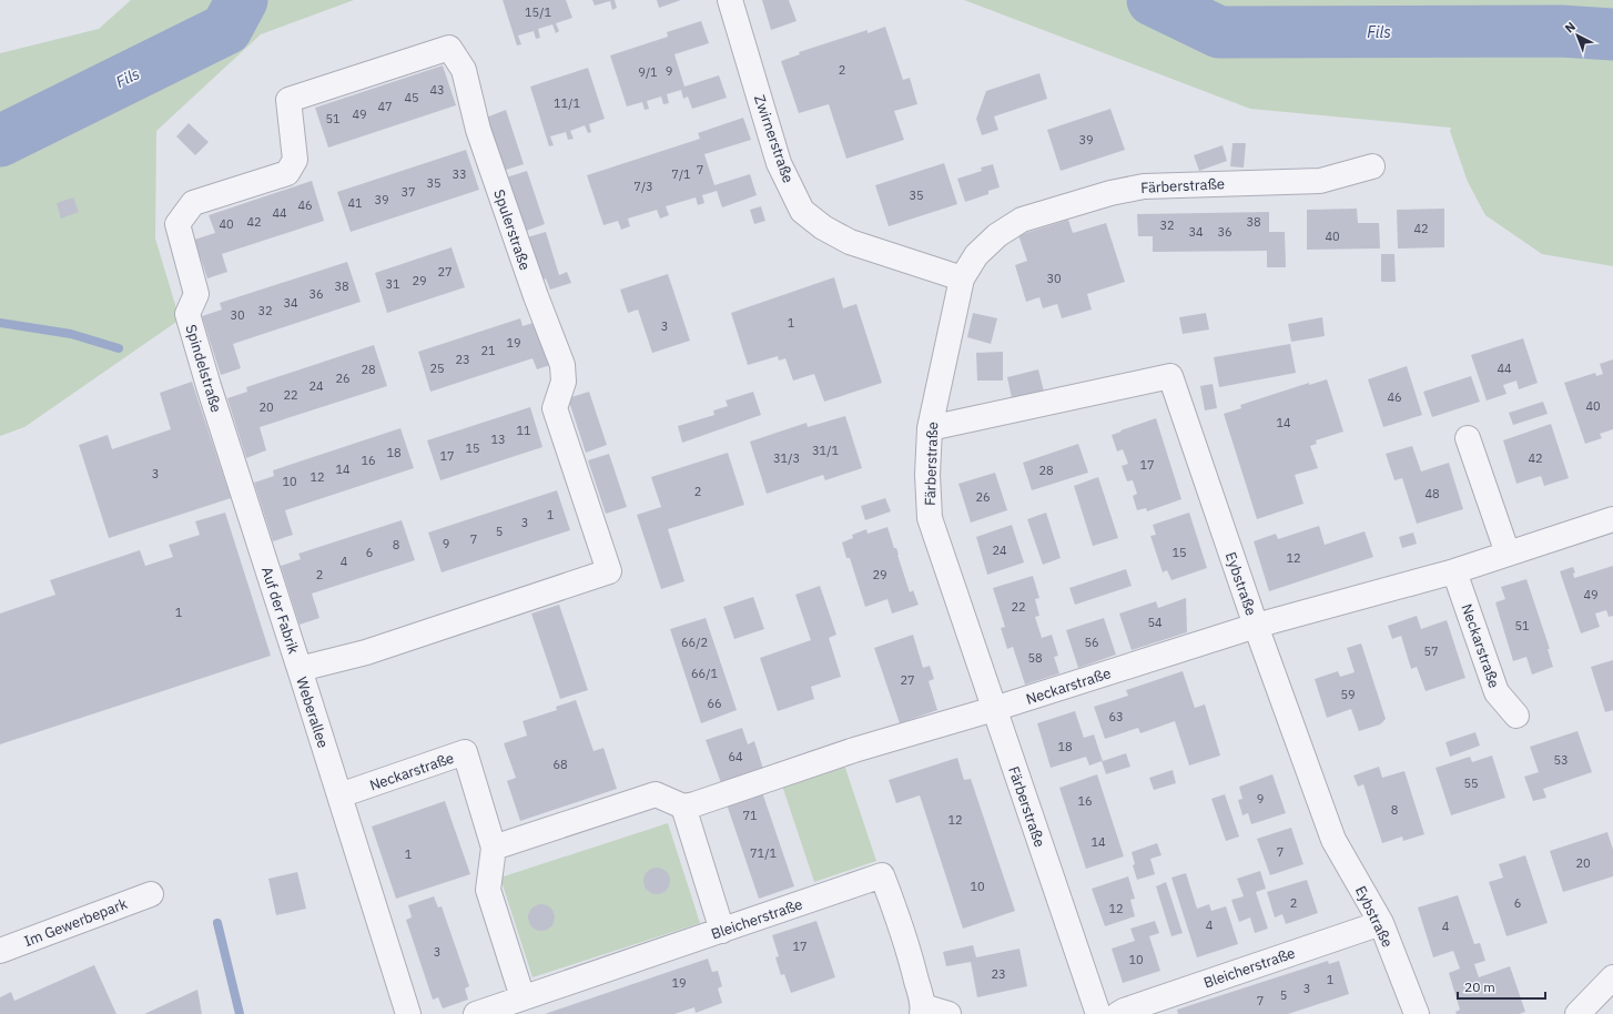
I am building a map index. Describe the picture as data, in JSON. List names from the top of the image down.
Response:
{
  "streets": {
    "street": [
      "Zwirnerstraße",
      "Färberstraße",
      "Spulerstraße",
      "Spindelstraße",
      "Eybstraße",
      "Auf der Fabrik",
      "Neckarstraße",
      "Weberallee",
      "Bleicherstraße",
      "Im Gewerbepark"
    ]
  },
  "crossings": [
    ["Zwirnerstraße", "Färberstraße"],
    ["Färberstraße", "Eybstraße"],
    ["Färberstraße", "Neckarstraße"],
    ["Spulerstraße", "Spindelstraße"],
    ["Spulerstraße", "Weberallee"],
    ["Spindelstraße", "Auf der Fabrik"],
    ["Eybstraße", "Neckarstraße"],
    ["Eybstraße", "Bleicherstraße"],
    ["Auf der Fabrik", "Weberallee"],
    ["Neckarstraße", "Weberallee"],
    ["Neckarstraße", "Bleicherstraße"]
  ],
  "water": ["Fils"],
  "house_numbers": [
    "15/1",
    "2",
    "9",
    "9/1",
    "43",
    "45",
    "11/1",
    "47",
    "49",
    "51",
    "39",
    "7",
    "33",
    "7/1",
    "35",
    "7/3",
    "37",
    "35",
    "39",
    "41",
    "46",
    "44",
    "42",
    "38",
    "40",
    "32",
    "42",
    "34",
    "36",
    "40",
    "27",
    "30",
    "29",
    "31",
    "38",
    "36",
    "34",
    "32",
    "30",
    "1",
    "3",
    "19",
    "21",
    "23",
    "25",
    "44",
    "28",
    "26",
    "24",
    "22",
    "46",
    "40",
    "20",
    "14",
    "11",
    "13",
    "15",
    "31/1",
    "18",
    "17",
    "31/3",
    "42",
    "16",
    "17",
    "14",
    "28",
    "3",
    "12",
    "10",
    "2",
    "48",
    "26",
    "1",
    "3",
    "5",
    "7",
    "9",
    "8",
    "24",
    "6",
    "15",
    "12",
    "4",
    "2",
    "29",
    "49",
    "22",
    "1",
    "54",
    "51",
    "66/2",
    "56",
    "57",
    "58",
    "66/1",
    "27",
    "59",
    "66",
    "63",
    "18",
    "64",
    "53",
    "68",
    "55",
    "9",
    "16",
    "8",
    "71",
    "12",
    "14",
    "7",
    "71/1",
    "1",
    "20",
    "10",
    "2",
    "6",
    "12",
    "4",
    "4",
    "17",
    "3",
    "10",
    "23",
    "1",
    "19",
    "3",
    "5",
    "7"
  ],
  "scale_bar": "20 m",
  "north": "top left"
}
